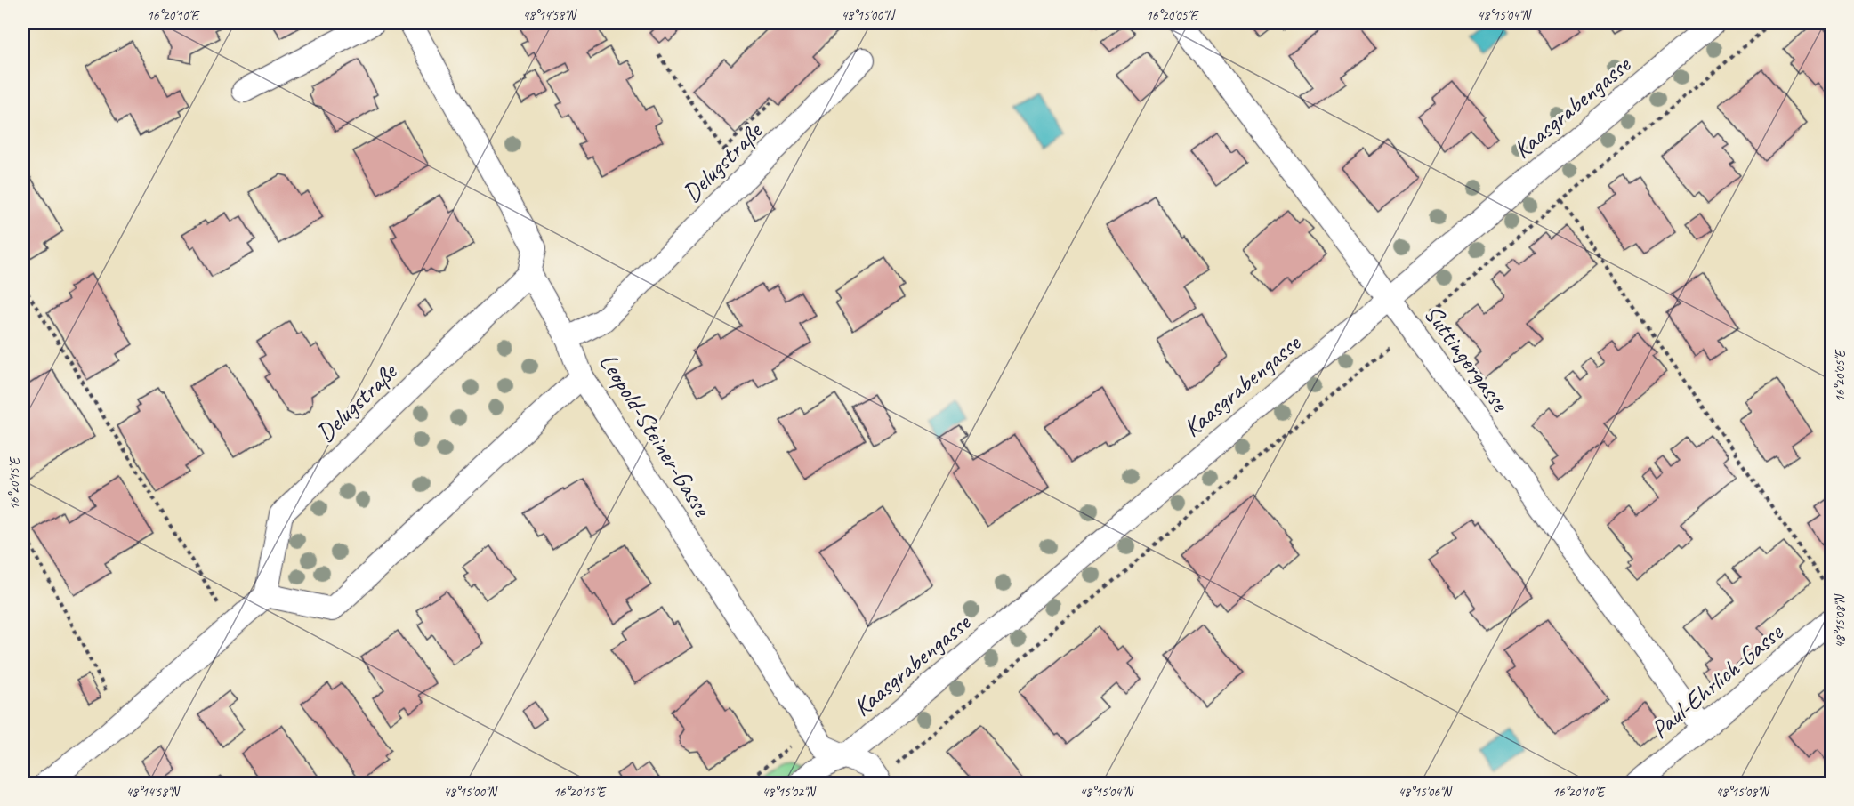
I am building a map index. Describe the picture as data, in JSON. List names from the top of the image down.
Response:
{
  "streets": {
    "street": [
      "Kaasgrabengasse",
      "Delugstraße",
      "Suttingergasse",
      "Leopold-Steiner-Gasse",
      "Paul-Ehrlich-Gasse"
    ]
  },
  "crossings": [
    ["Kaasgrabengasse", "Suttingergasse"],
    ["Kaasgrabengasse", "Leopold-Steiner-Gasse"],
    ["Delugstraße", "Leopold-Steiner-Gasse"],
    ["Suttingergasse", "Paul-Ehrlich-Gasse"]
  ],
  "coordinates": [
    "16°20'10\"E",
    "48°14'58\"N",
    "48°15'00\"N",
    "16°20'05\"E",
    "48°15'04\"N",
    "16°20'15\"E",
    "48°15'08\"N",
    "48°15'02\"N",
    "48°15'06\"N"
  ]
}
